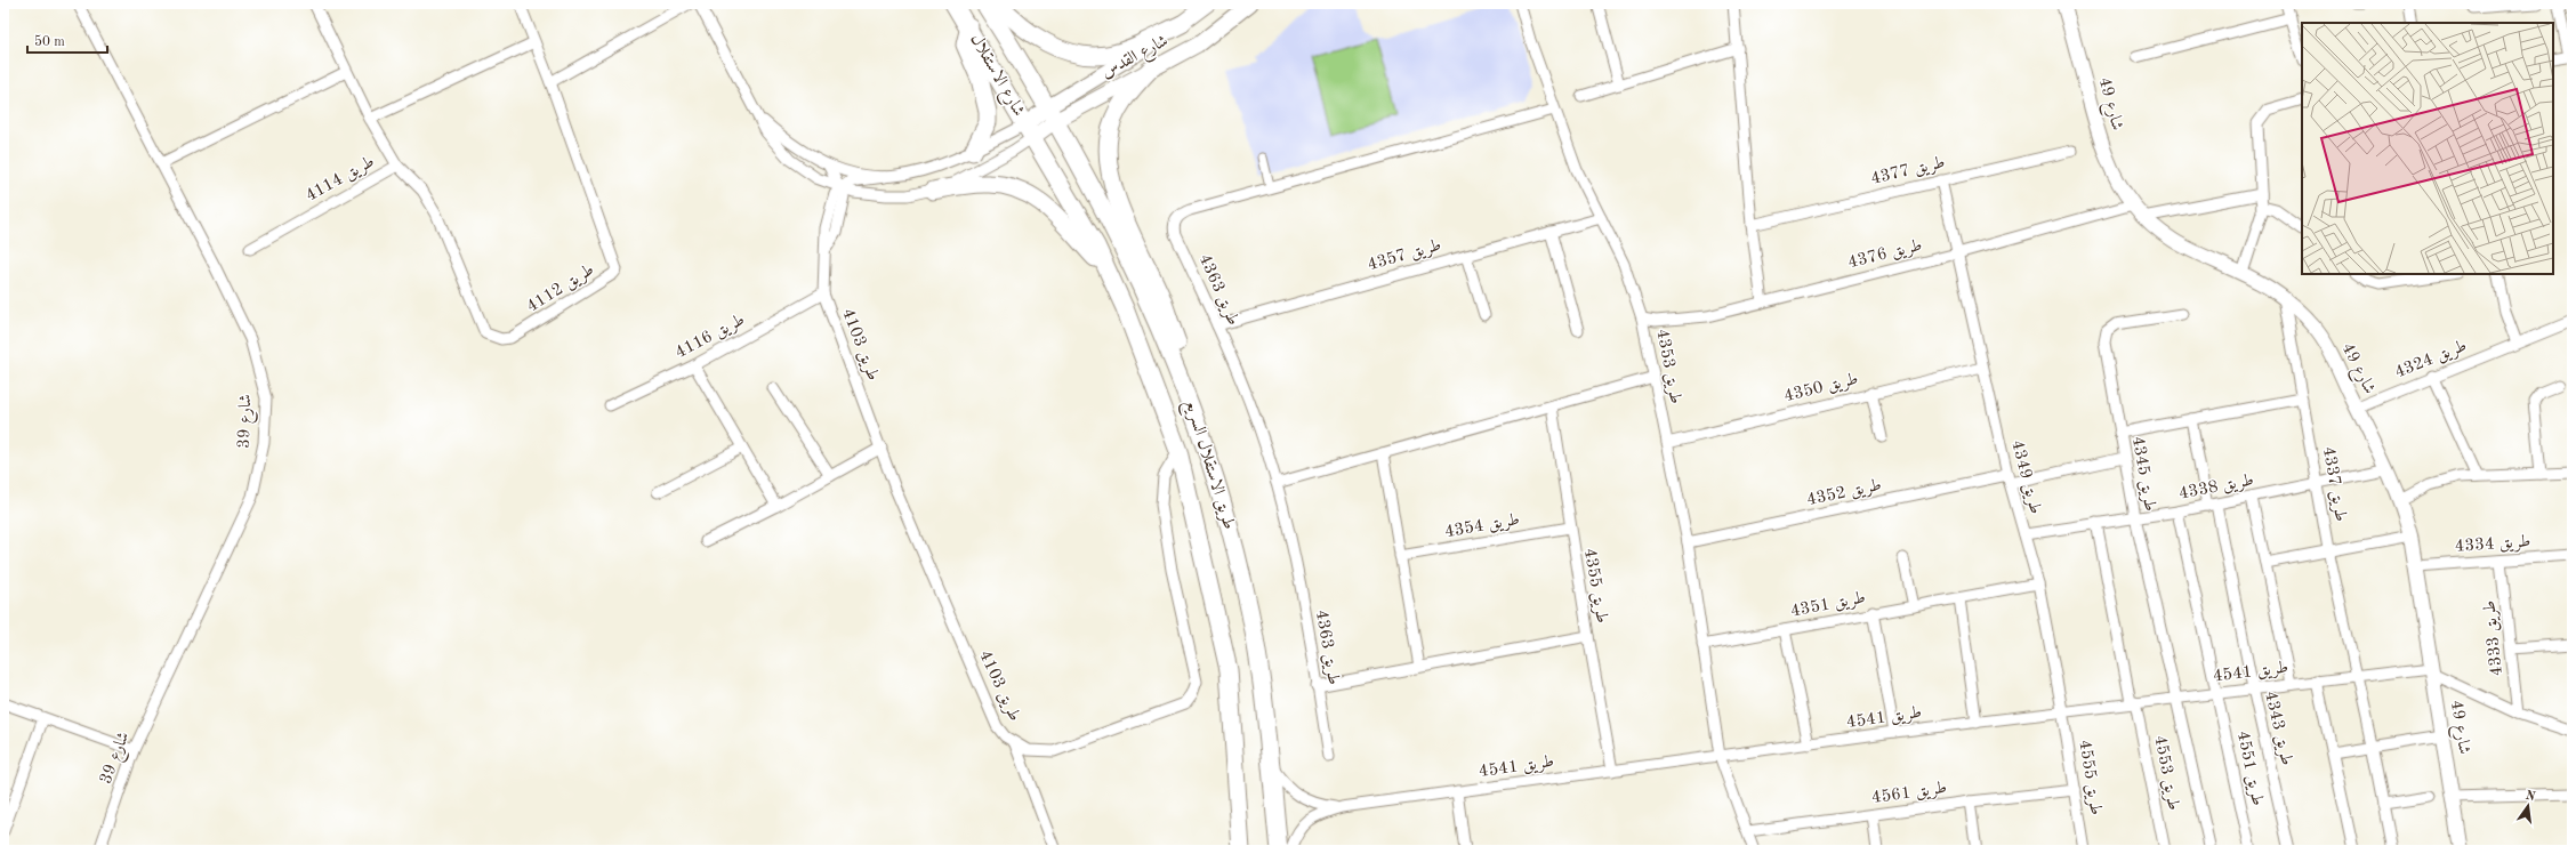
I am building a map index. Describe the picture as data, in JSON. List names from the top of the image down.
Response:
{
  "streets": {
    "main road": ["شارع القدس", "شارع الاستقلال", "طريق الاستقلال السريع"],
    "street": [
      "شارع 49",
      "طريق 4377",
      "طريق 4114",
      "طريق 4376",
      "طريق 4357",
      "طريق 4112",
      "طريق 4363",
      "طريق 4116",
      "طريق 4103",
      "طريق 4324",
      "طريق 4353",
      "طريق 4350",
      "شارع 39",
      "طريق 4345",
      "طريق 4349",
      "طريق 4337",
      "طريق 4338",
      "طريق 4352",
      "طريق 4354",
      "طريق 4334",
      "طريق 4355",
      "طريق 4351",
      "طريق 4333",
      "طريق 4541",
      "طريق 4343",
      "طريق 4551",
      "طريق 4553",
      "طريق 4555",
      "طريق 4561"
    ]
  },
  "crossings": [
    ["شارع القدس", "شارع الاستقلال"],
    ["شارع القدس", "طريق الاستقلال السريع"],
    ["شارع الاستقلال", "طريق الاستقلال السريع"],
    ["شارع 49", "طريق 4376"],
    ["شارع 49", "طريق 4324"],
    ["شارع 49", "طريق 4337"],
    ["شارع 49", "طريق 4338"],
    ["شارع 49", "طريق 4334"],
    ["شارع 49", "طريق 4541"],
    ["طريق 4377", "طريق 4349"],
    ["طريق 4114", "طريق 4112"],
    ["طريق 4376", "طريق 4353"],
    ["طريق 4376", "طريق 4349"],
    ["طريق 4357", "طريق 4363"],
    ["طريق 4357", "طريق 4353"],
    ["طريق 4363", "طريق 4353"],
    ["طريق 4116", "طريق 4103"],
    ["طريق 4103", "طريق الاستقلال السريع"],
    ["طريق 4353", "طريق 4350"],
    ["طريق 4353", "طريق 4352"],
    ["طريق 4353", "طريق 4351"],
    ["طريق 4353", "طريق 4541"],
    ["طريق 4350", "طريق 4349"],
    ["طريق 4345", "طريق 4338"],
    ["طريق 4345", "طريق 4352"],
    ["طريق 4345", "طريق 4541"],
    ["طريق 4349", "طريق 4338"],
    ["طريق 4349", "طريق 4352"],
    ["طريق 4349", "طريق 4351"],
    ["طريق 4349", "طريق 4541"],
    ["طريق 4349", "طريق 4555"],
    ["طريق 4337", "طريق 4338"],
    ["طريق 4337", "طريق 4541"],
    ["طريق 4338", "طريق 4343"],
    ["طريق 4338", "طريق 4553"],
    ["طريق 4354", "طريق 4355"],
    ["طريق 4334", "طريق 4333"],
    ["طريق 4355", "طريق 4541"],
    ["طريق 4541", "طريق 4343"],
    ["طريق 4541", "طريق 4551"],
    ["طريق 4541", "طريق 4553"],
    ["طريق 4541", "طريق 4555"],
    ["طريق 4555", "طريق 4561"]
  ],
  "scale_bar": "50 m",
  "north": "top"
}
